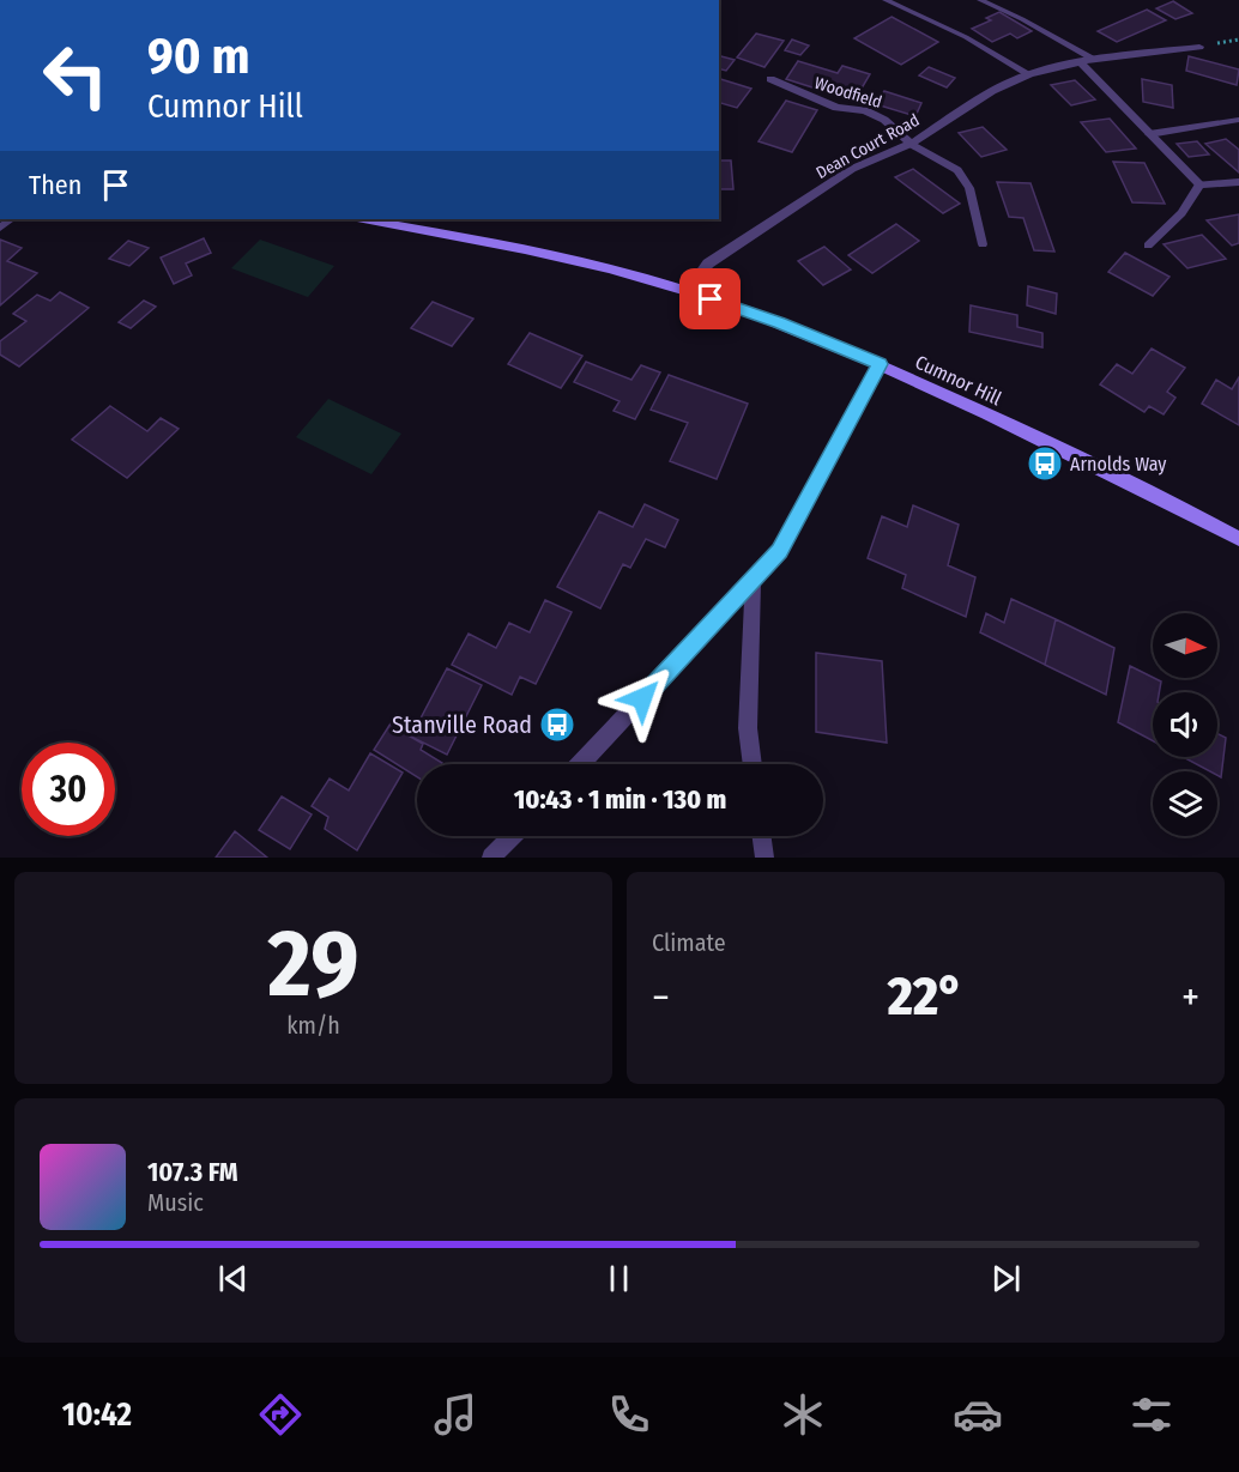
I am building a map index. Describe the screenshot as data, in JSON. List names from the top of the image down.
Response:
{
  "streets": {
    "street": ["Woodfield", "Dean Court Road", "Cumnor Hill"]
  },
  "crossings": [
    ["Woodfield", "Dean Court Road"],
    ["Dean Court Road", "Cumnor Hill"]
  ],
  "places": {
    "bus stop": ["Arnolds Way", "Stanville Road"]
  },
  "north": "right",
  "page": {
    "turn": ["90 m", "Cumnor Hill"],
    "then": "Then",
    "limit": "30",
    "trip": "10:43 · 1 min · 130 m",
    "tile": [
      ["29", "km/h"],
      "Climate"
    ],
    "heat": ["−", "22°", "+"],
    "song": ["107.3 FM", "Music"],
    "tabs": "10:42"
  }
}
